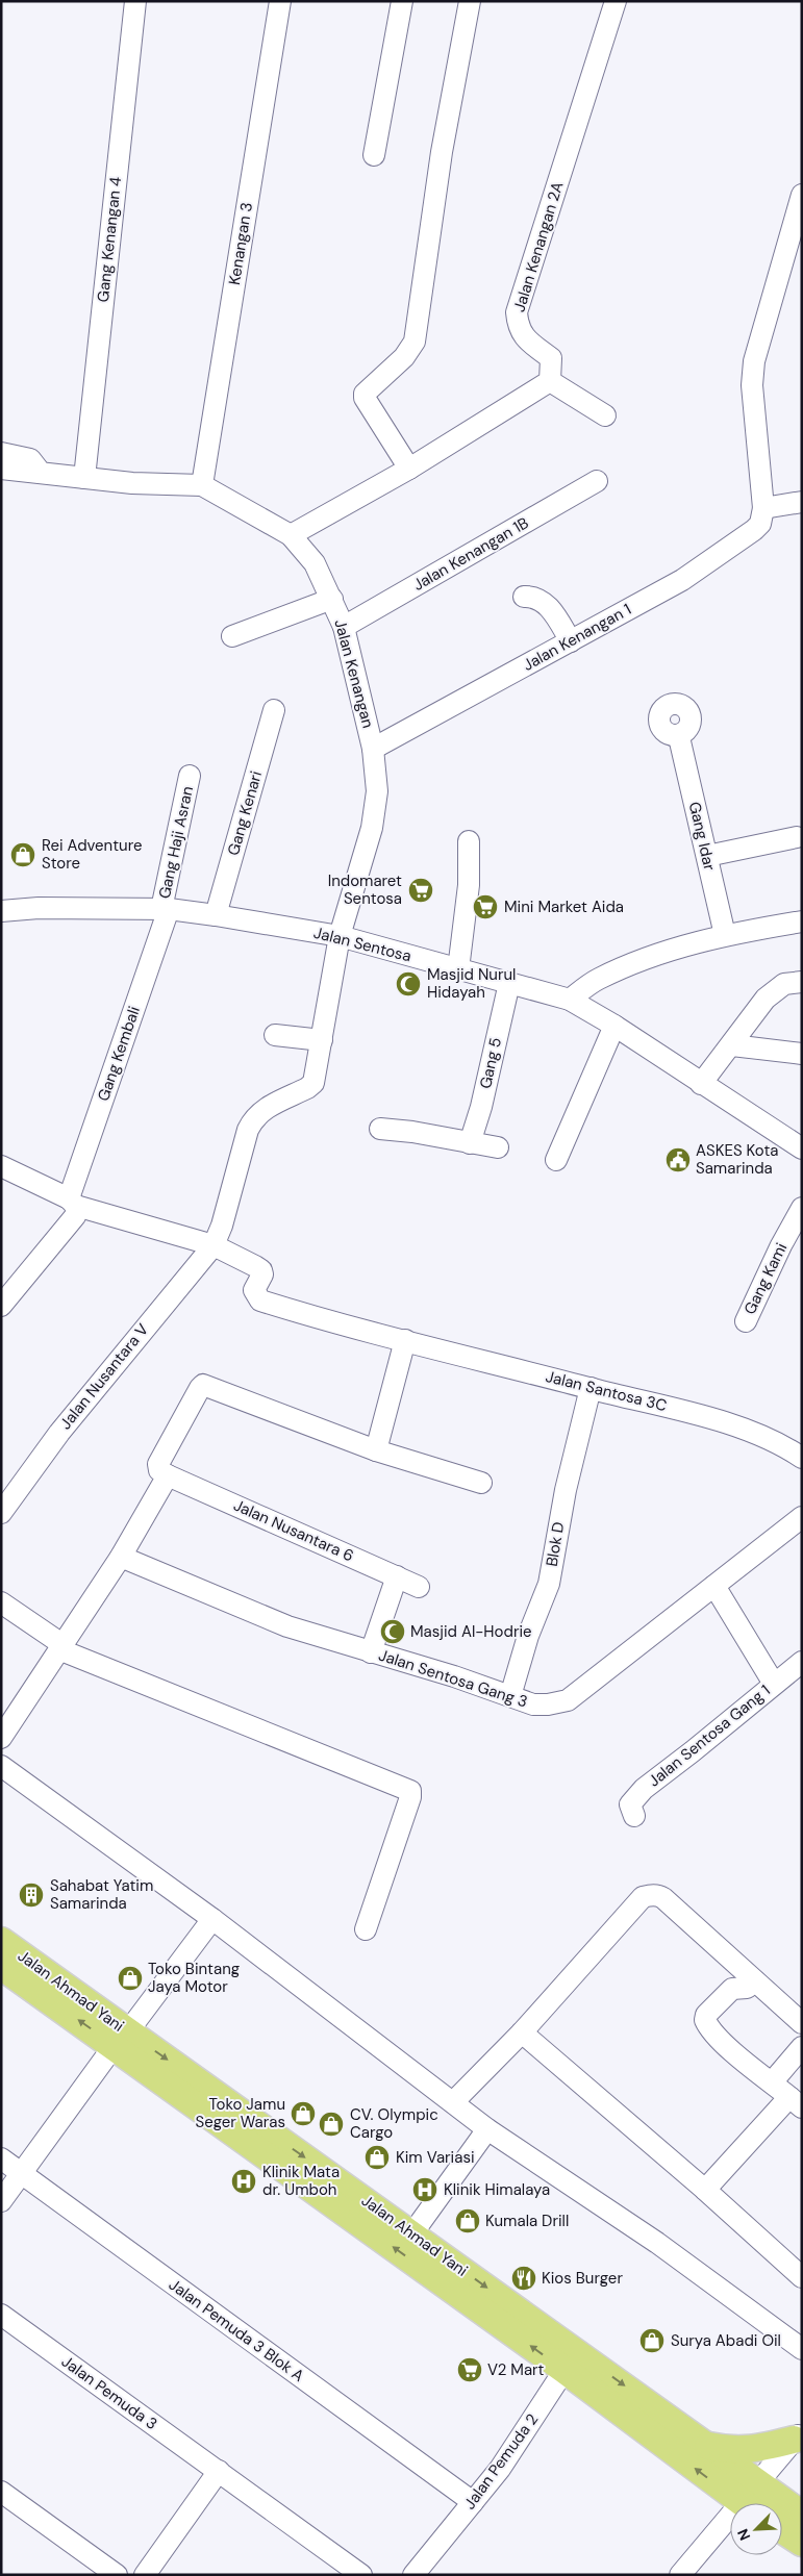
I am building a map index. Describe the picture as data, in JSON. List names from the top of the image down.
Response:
{
  "streets": {
    "main road": ["Jalan Ahmad Yani"],
    "street": [
      "Gang Kenangan 4",
      "Kenangan 3",
      "Jalan Kenangan 2A",
      "Jalan Kenangan 1B",
      "Jalan Kenangan 1",
      "Jalan Kenangan",
      "Gang Kenari",
      "Gang Idar",
      "Gang Haji Asran",
      "Jalan Sentosa",
      "Gang Kembali",
      "Gang 5",
      "Gang Kami",
      "Jalan Nusantara V",
      "Jalan Santosa 3C",
      "Jalan Nusantara 6",
      "Blok D",
      "Jalan Sentosa Gang 3",
      "Jalan Sentosa Gang 1",
      "Jalan Pemuda 3 Blok A",
      "Jalan Pemuda 3",
      "Jalan Pemuda 2"
    ]
  },
  "crossings": [
    ["Gang Kenangan 4", "Jalan Kenangan"],
    ["Kenangan 3", "Jalan Kenangan"],
    ["Jalan Kenangan 1B", "Jalan Kenangan"],
    ["Jalan Kenangan 1", "Jalan Kenangan"],
    ["Jalan Kenangan", "Jalan Sentosa"],
    ["Jalan Kenangan", "Jalan Nusantara V"],
    ["Gang Kenari", "Jalan Sentosa"],
    ["Gang Haji Asran", "Jalan Sentosa"],
    ["Gang Haji Asran", "Gang Kembali"],
    ["Jalan Sentosa", "Gang Kembali"],
    ["Jalan Sentosa", "Gang 5"],
    ["Jalan Nusantara V", "Jalan Santosa 3C"],
    ["Jalan Santosa 3C", "Blok D"],
    ["Blok D", "Jalan Sentosa Gang 3"],
    ["Jalan Ahmad Yani", "Jalan Pemuda 2"],
    ["Jalan Pemuda 3 Blok A", "Jalan Pemuda 2"]
  ],
  "places": {
    "shop": [
      "Rei Adventure Store",
      "Toko Bintang Jaya Motor",
      "Toko Jamu Seger Waras",
      "CV. Olympic Cargo",
      "Kim Variasi",
      "Kumala Drill",
      "Surya Abadi Oil"
    ],
    "supermarket": ["Indomaret Sentosa", "Mini Market Aida", "V2 Mart"],
    "mosque": ["Masjid Nurul Hidayah", "Masjid Al-Hodrie"],
    "public building": ["ASKES Kota Samarinda"],
    "building": ["Sahabat Yatim Samarinda"],
    "hospital": ["Klinik Mata dr. Umboh", "Klinik Himalaya"],
    "restaurant": ["Kios Burger"]
  },
  "north": "bottom left"
}
